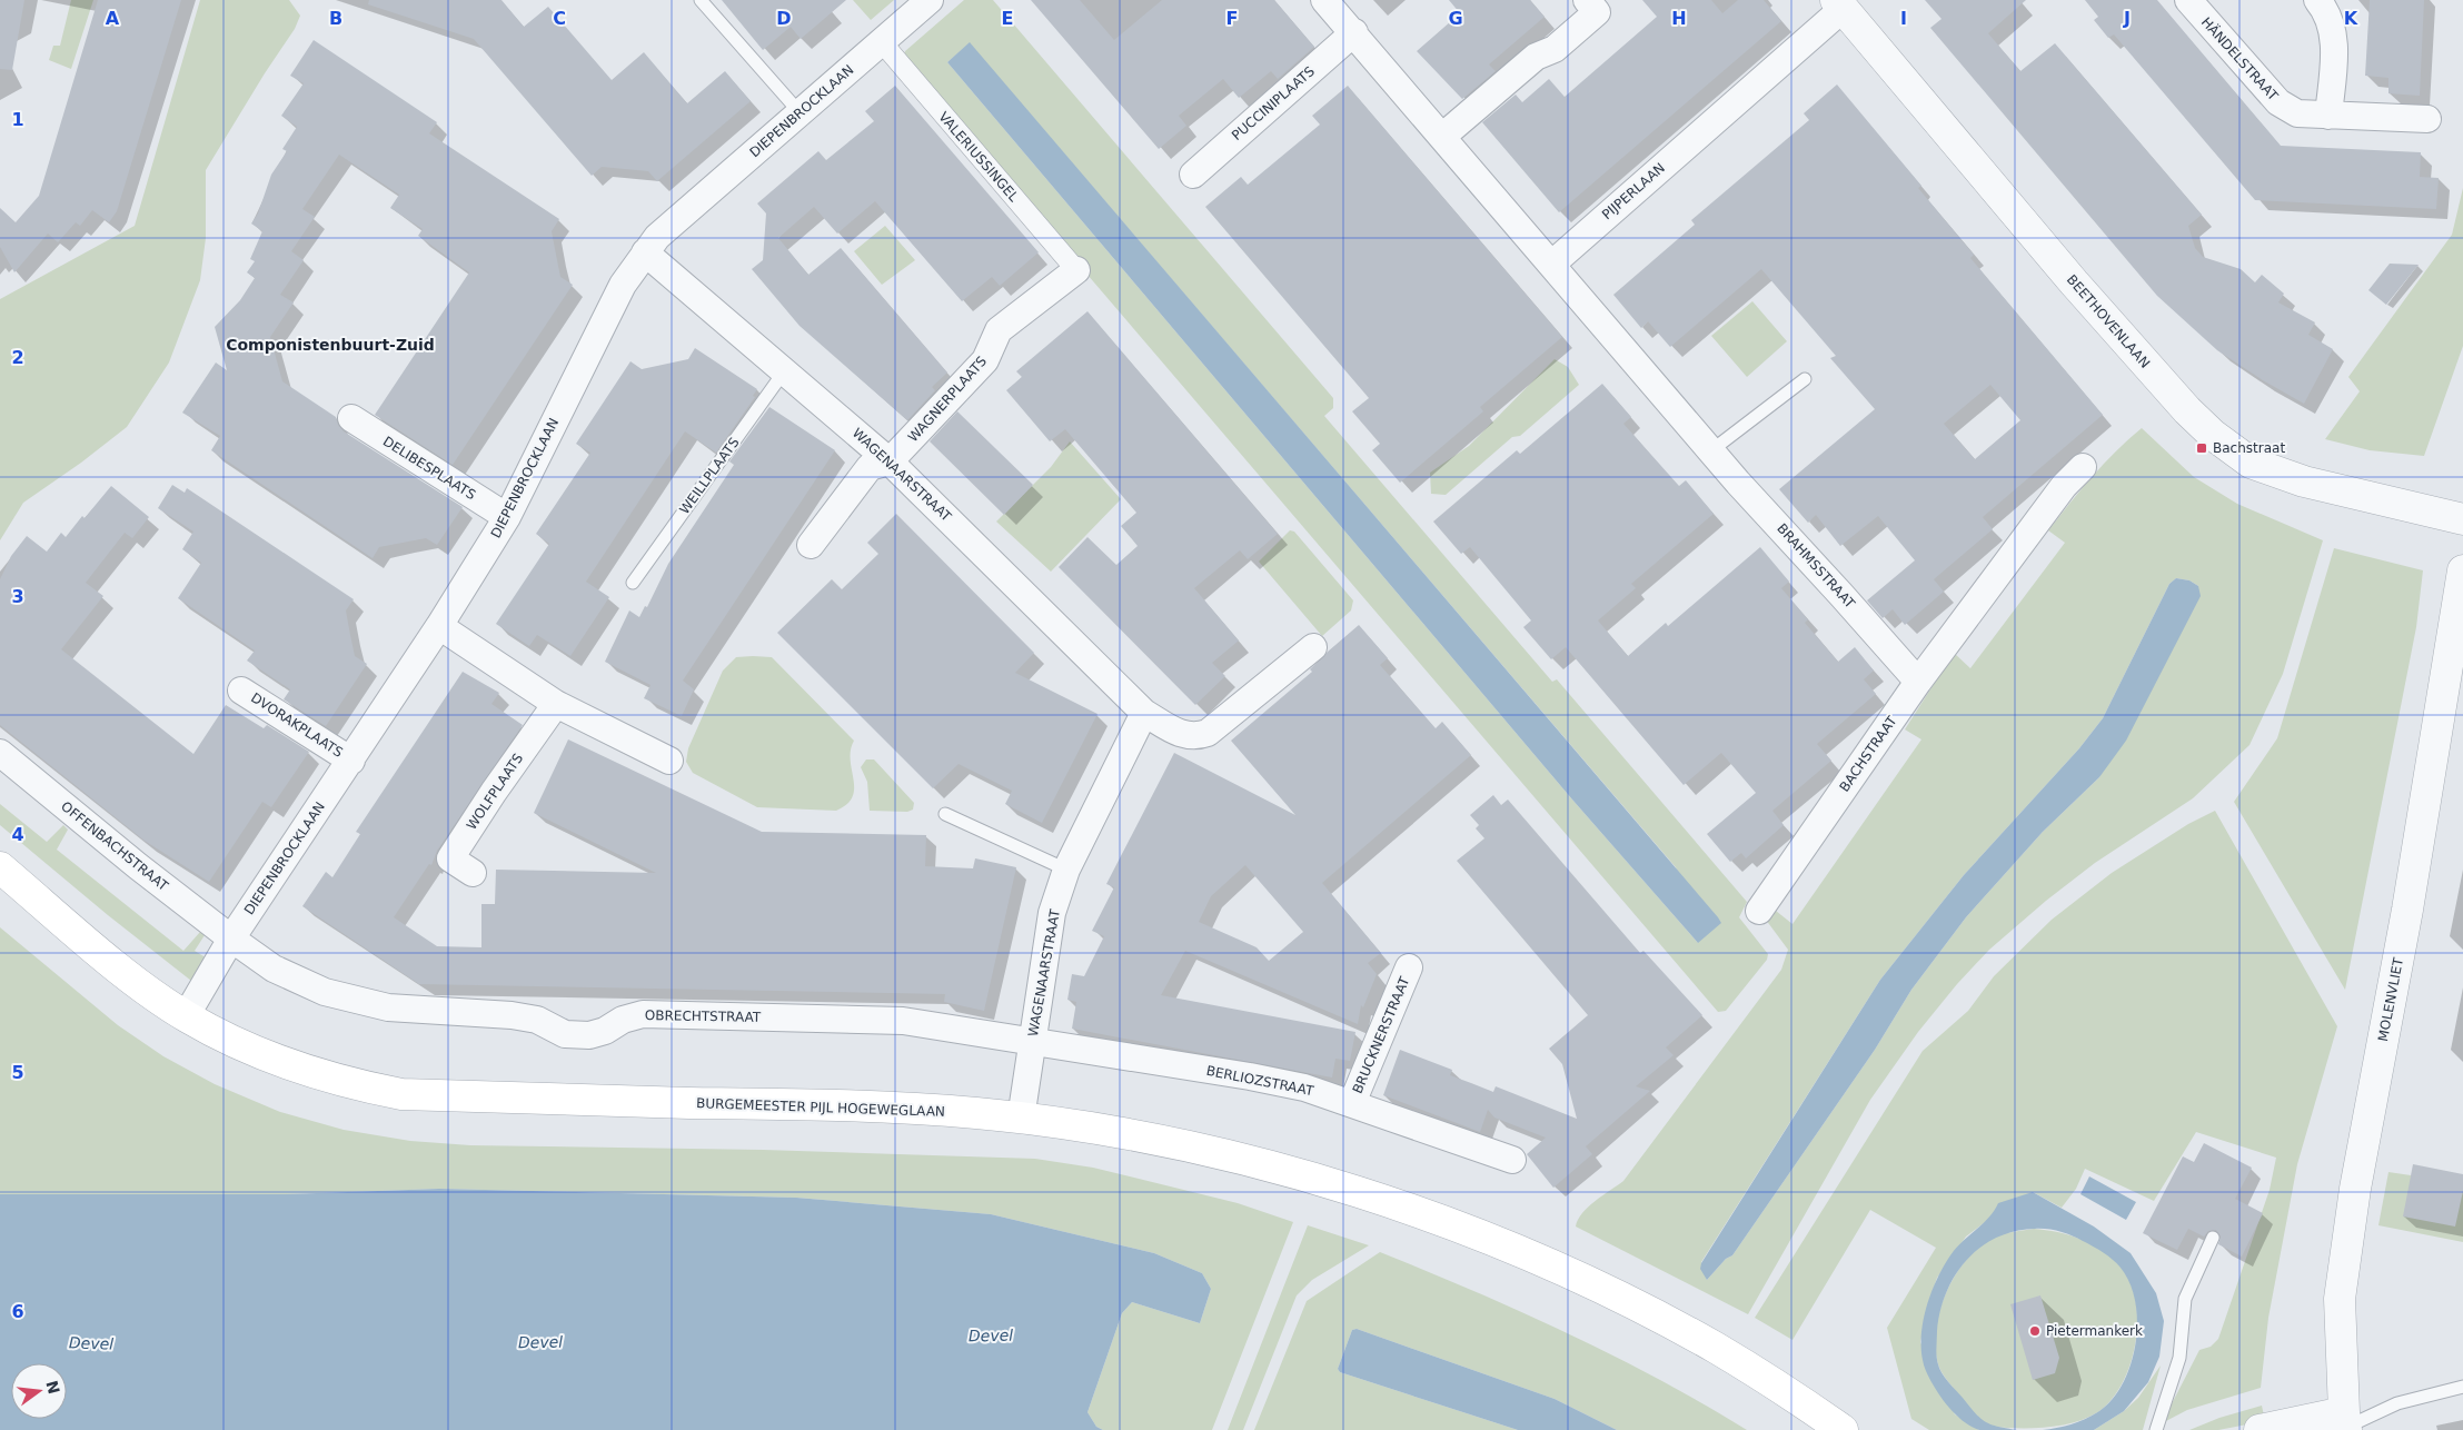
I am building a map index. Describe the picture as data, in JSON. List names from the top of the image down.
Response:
{
  "streets": {
    "main road": ["BURGEMEESTER PIJL HOGEWEGLAAN"],
    "street": [
      "HÄNDELSTRAAT",
      "PUCCINIPLAATS",
      "DIEPENBROCKLAAN",
      "VALERIUSSINGEL",
      "PIJPERLAAN",
      "BEETHOVENLAAN",
      "WAGNERPLAATS",
      "DELIBESPLAATS",
      "WAGENAARSTRAAT",
      "BRAHMSSTRAAT",
      "DVORAKPLAATS",
      "BACHSTRAAT",
      "WOLFPLAATS",
      "OFFENBACHSTRAAT",
      "MOLENVLIET",
      "OBRECHTSTRAAT",
      "BRUCKNERSTRAAT",
      "BERLIOZSTRAAT"
    ],
    "lane": ["WEILLPLAATS"]
  },
  "crossings": [
    ["DIEPENBROCKLAAN", "VALERIUSSINGEL"],
    ["DIEPENBROCKLAAN", "DELIBESPLAATS"],
    ["DIEPENBROCKLAAN", "WAGENAARSTRAAT"],
    ["DIEPENBROCKLAAN", "DVORAKPLAATS"],
    ["DIEPENBROCKLAAN", "OFFENBACHSTRAAT"],
    ["DIEPENBROCKLAAN", "OBRECHTSTRAAT"],
    ["DIEPENBROCKLAAN", "BURGEMEESTER PIJL HOGEWEGLAAN"],
    ["VALERIUSSINGEL", "WAGNERPLAATS"],
    ["PIJPERLAAN", "BEETHOVENLAAN"],
    ["PIJPERLAAN", "BRAHMSSTRAAT"],
    ["WAGNERPLAATS", "WAGENAARSTRAAT"],
    ["WAGENAARSTRAAT", "WEILLPLAATS"],
    ["WAGENAARSTRAAT", "OBRECHTSTRAAT"],
    ["WAGENAARSTRAAT", "BERLIOZSTRAAT"],
    ["WAGENAARSTRAAT", "BURGEMEESTER PIJL HOGEWEGLAAN"],
    ["BRAHMSSTRAAT", "BACHSTRAAT"],
    ["OFFENBACHSTRAAT", "OBRECHTSTRAAT"],
    ["OBRECHTSTRAAT", "BERLIOZSTRAAT"],
    ["BRUCKNERSTRAAT", "BERLIOZSTRAAT"]
  ],
  "districts": ["Componistenbuurt-Zuid"],
  "water": ["Devel"],
  "places": {
    "transit": ["Bachstraat"],
    "other": ["Pietermankerk"]
  },
  "north": "right",
  "grid": {
    "columns": [
      "A",
      "B",
      "C",
      "D",
      "E",
      "F",
      "G",
      "H",
      "I",
      "J",
      "K"
    ],
    "rows": [
      "1",
      "2",
      "3",
      "4",
      "5",
      "6"
    ]
  }
}
